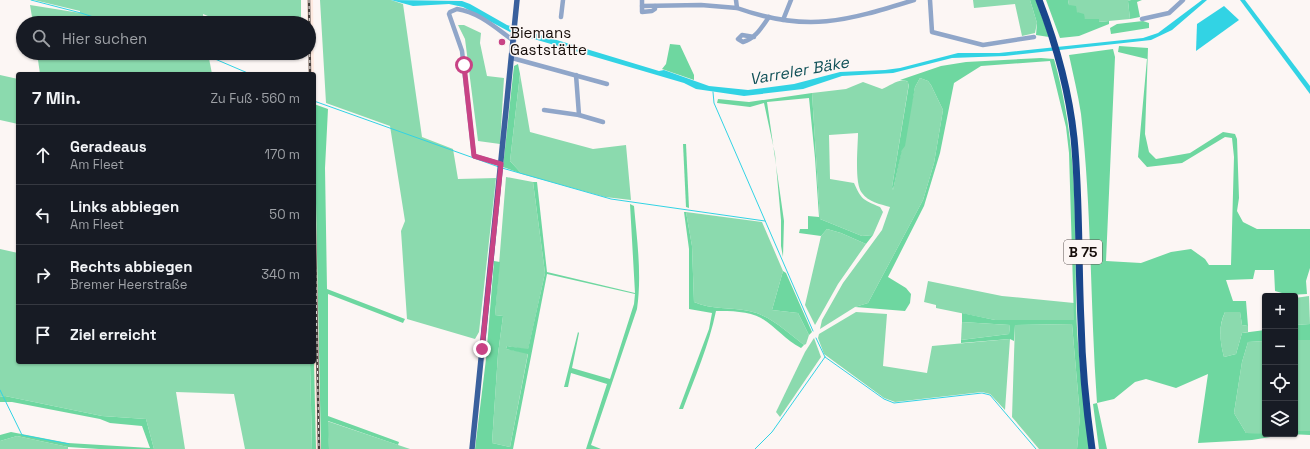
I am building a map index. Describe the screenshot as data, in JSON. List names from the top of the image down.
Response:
{
  "streets": {
    "highway": ["B 75"]
  },
  "water": ["Varreler Bäke"],
  "places": ["Biemans Gaststätte"],
  "page": {
    "search": "Hier suchen",
    "heading": ["7 Min.", "Zu Fuß · 560 m"],
    "list": [
      ["Geradeaus", "Am Fleet", "170 m"],
      ["Links abbiegen", "Am Fleet", "50 m"],
      ["Rechts abbiegen", "Bremer Heerstraße", "340 m"],
      "Ziel erreicht"
    ],
    "map_buttons": ["+", "−"]
  }
}
